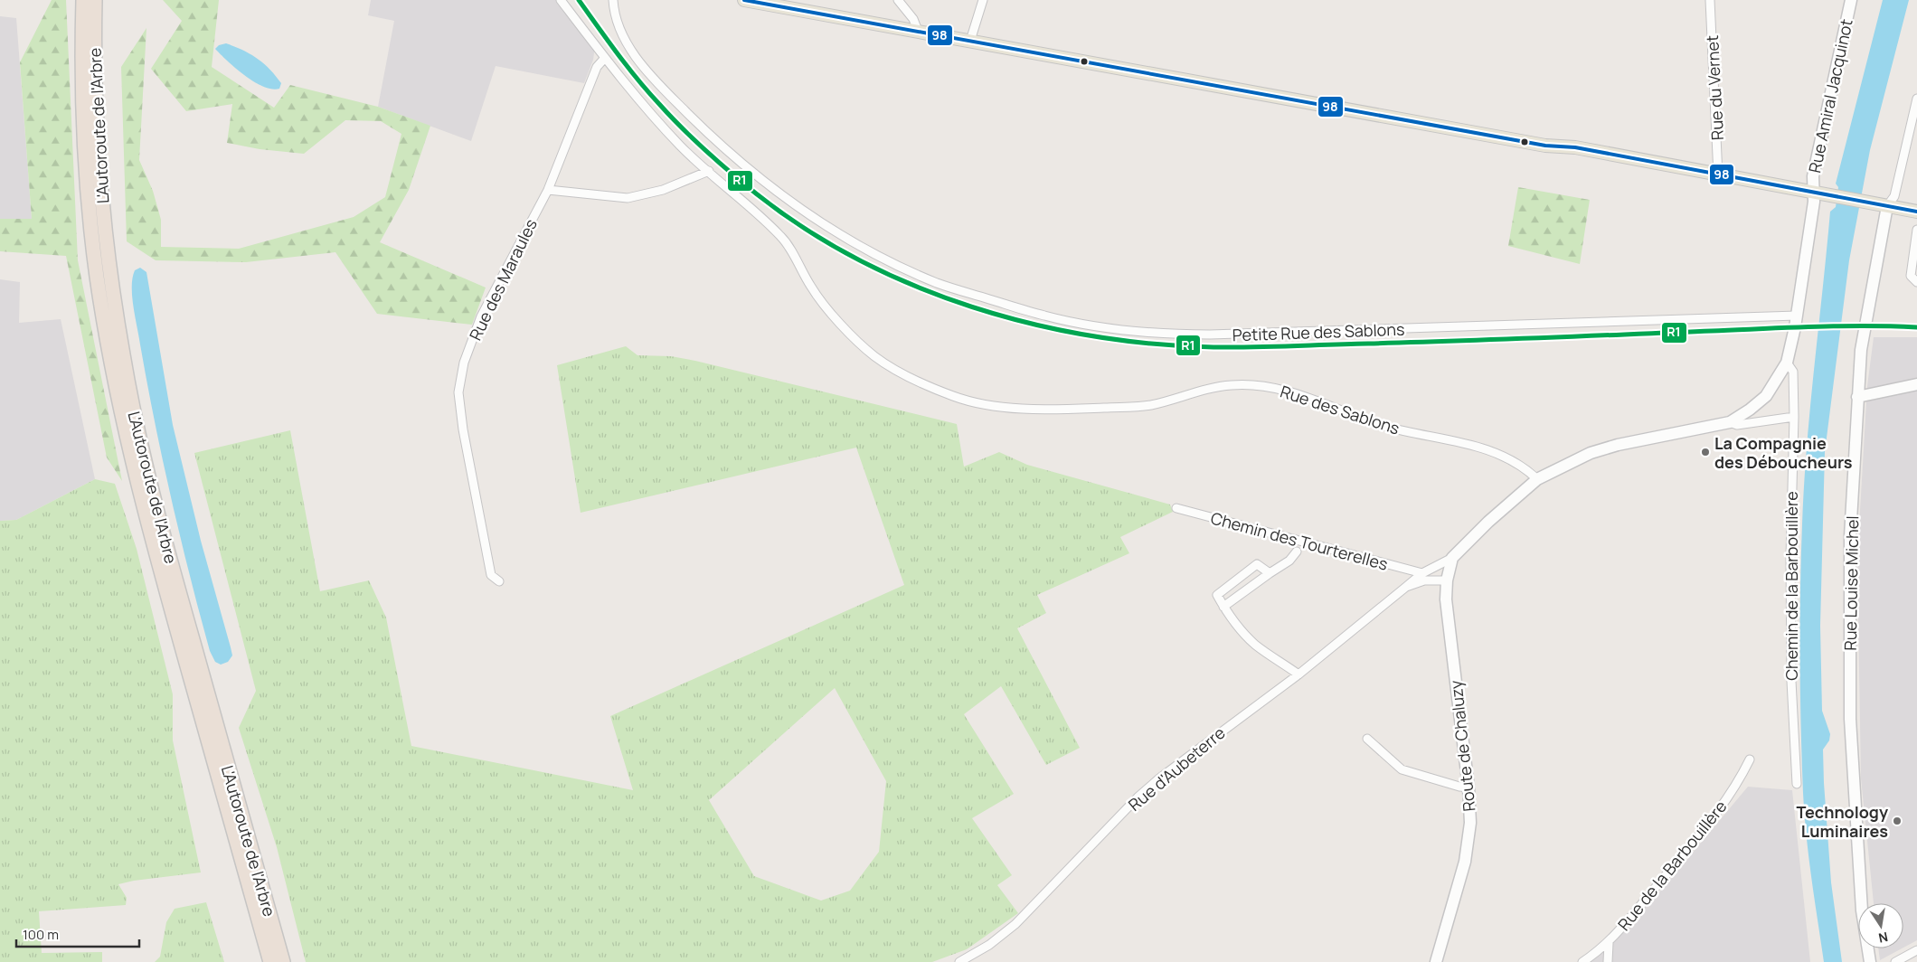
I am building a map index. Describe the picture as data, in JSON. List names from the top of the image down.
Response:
{
  "streets": {
    "highway": ["L'Autoroute de l'Arbre"],
    "street": [
      "Rue du Vernet",
      "Rue Amiral Jacquinot",
      "Rue des Maraules",
      "Petite Rue des Sablons",
      "Rue des Sablons",
      "Chemin des Tourterelles",
      "Rue Louise Michel",
      "Chemin de la Barbouillère",
      "Route de Chaluzy",
      "Rue d'Aubeterre",
      "Rue de la Barbouillère"
    ]
  },
  "crossings": [
    ["Rue des Maraules", "Rue des Sablons"],
    ["Chemin des Tourterelles", "Rue d'Aubeterre"],
    ["Route de Chaluzy", "Rue d'Aubeterre"]
  ],
  "places": ["La Compagnie des Déboucheurs", "Technology Luminaires"],
  "lines": ["transit line R1", "transit line 98"],
  "scale_bar": "100 m",
  "north": "bottom"
}
